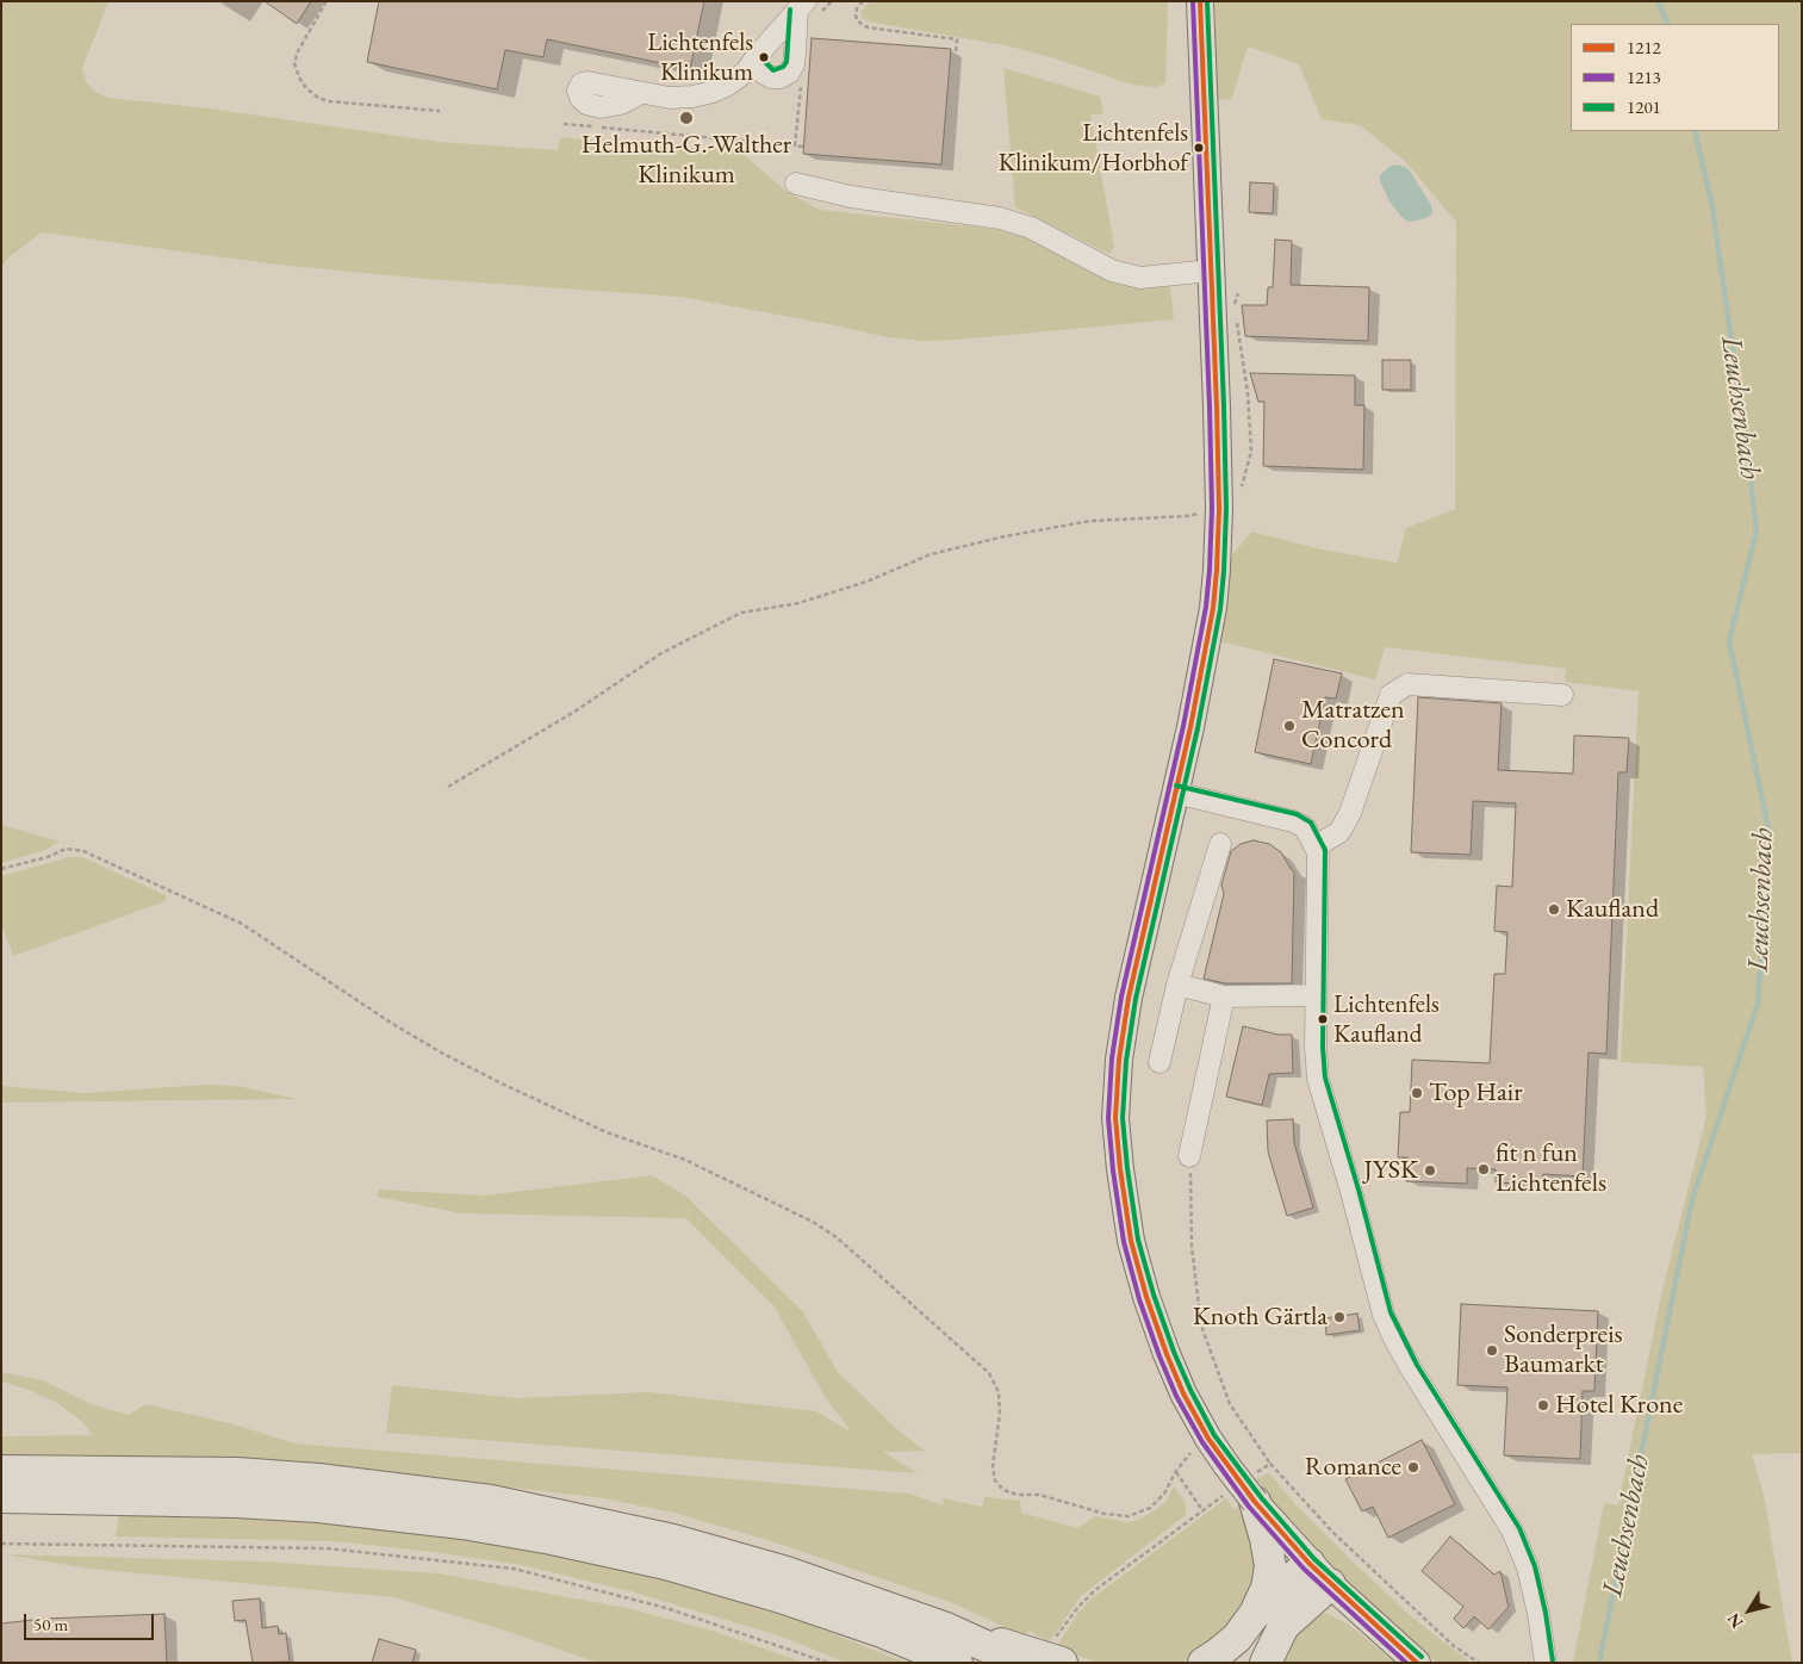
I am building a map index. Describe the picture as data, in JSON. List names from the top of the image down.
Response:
{
  "water": ["Leuchsenbach"],
  "places": [
    "Lichtenfels Klinikum",
    "Helmuth-G.-Walther Klinikum",
    "Lichtenfels Klinikum/Horbhof",
    "Matratzen Concord",
    "Kaufland",
    "Lichtenfels Kaufland",
    "Top Hair",
    "fit n fun Lichtenfels",
    "JYSK",
    "Knoth Gärtla",
    "Sonderpreis Baumarkt",
    "Hotel Krone",
    "Romance"
  ],
  "lines": ["transit line 1212", "transit line 1213", "transit line 1201"],
  "legend": ["1212", "1213", "1201"],
  "scale_bar": "50 m",
  "north": "bottom left"
}
